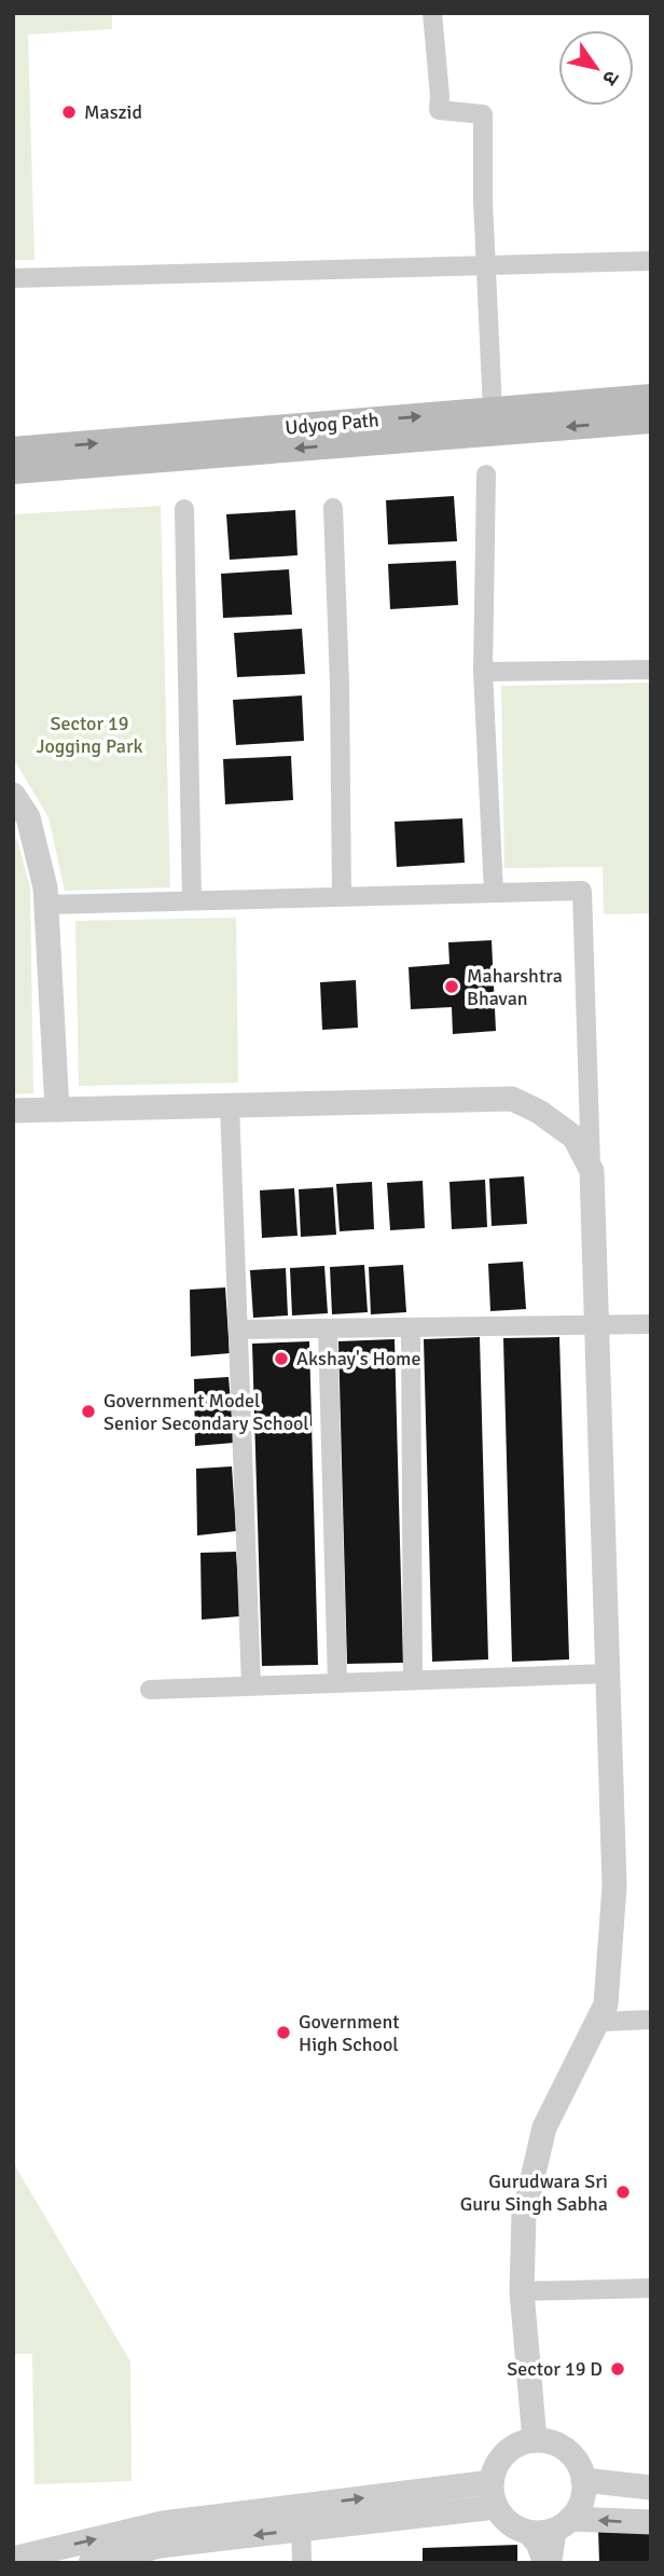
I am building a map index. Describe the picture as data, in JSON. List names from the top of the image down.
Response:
{
  "streets": {
    "main road": ["Udyog Path"]
  },
  "parks": ["Sector 19 Jogging Park"],
  "places": [
    "Maszid",
    "Maharshtra Bhavan",
    "Akshay's Home",
    "Government Model Senior Secondary School",
    "Government High School",
    "Gurudwara Sri Guru Singh Sabha",
    "Sector 19 D"
  ],
  "north": "bottom right"
}
